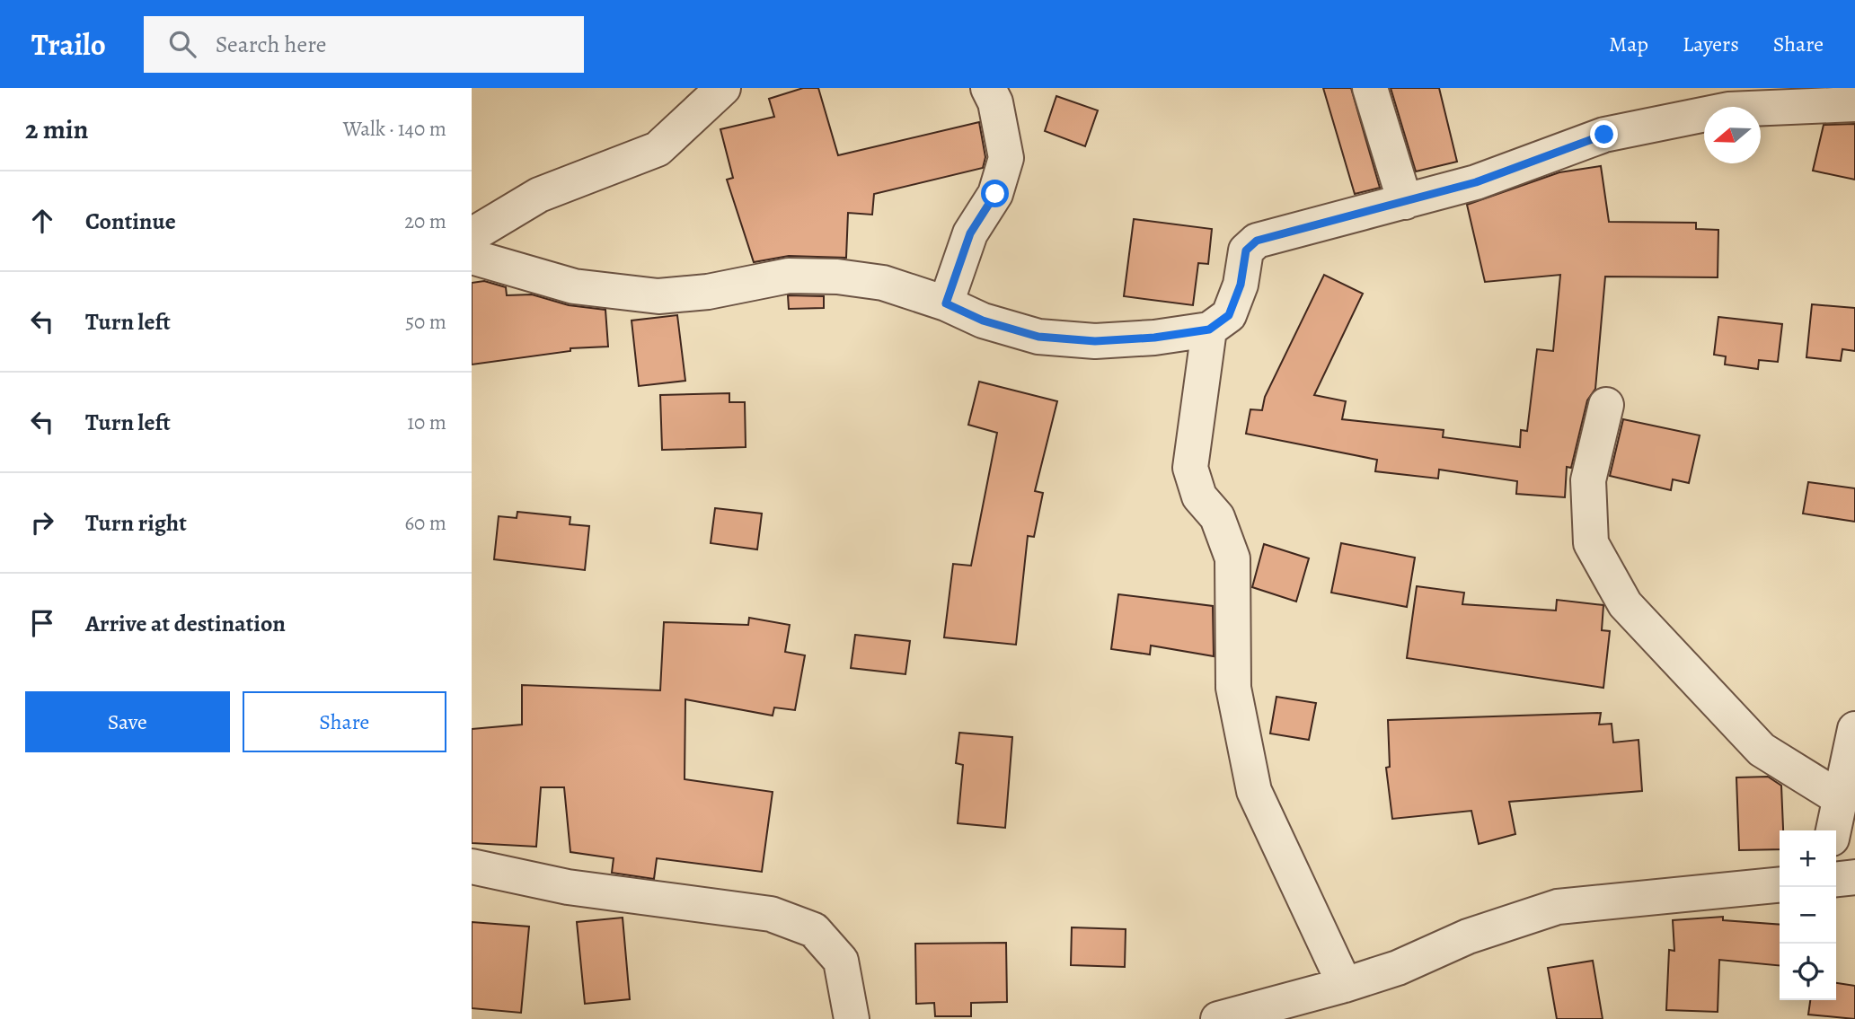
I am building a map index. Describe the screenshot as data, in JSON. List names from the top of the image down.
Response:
{
  "north": "left",
  "page": {
    "header": "Trailo",
    "search": "Search here",
    "nav": ["Map", "Layers", "Share"],
    "heading": ["2 min", "Walk · 140 m"],
    "list": [
      ["Continue", "20 m"],
      ["Turn left", "50 m"],
      ["Turn left", "10 m"],
      ["Turn right", "60 m"],
      "Arrive at destination"
    ],
    "buttons": ["Save", "Share"],
    "map_buttons": ["+", "−"]
  }
}
